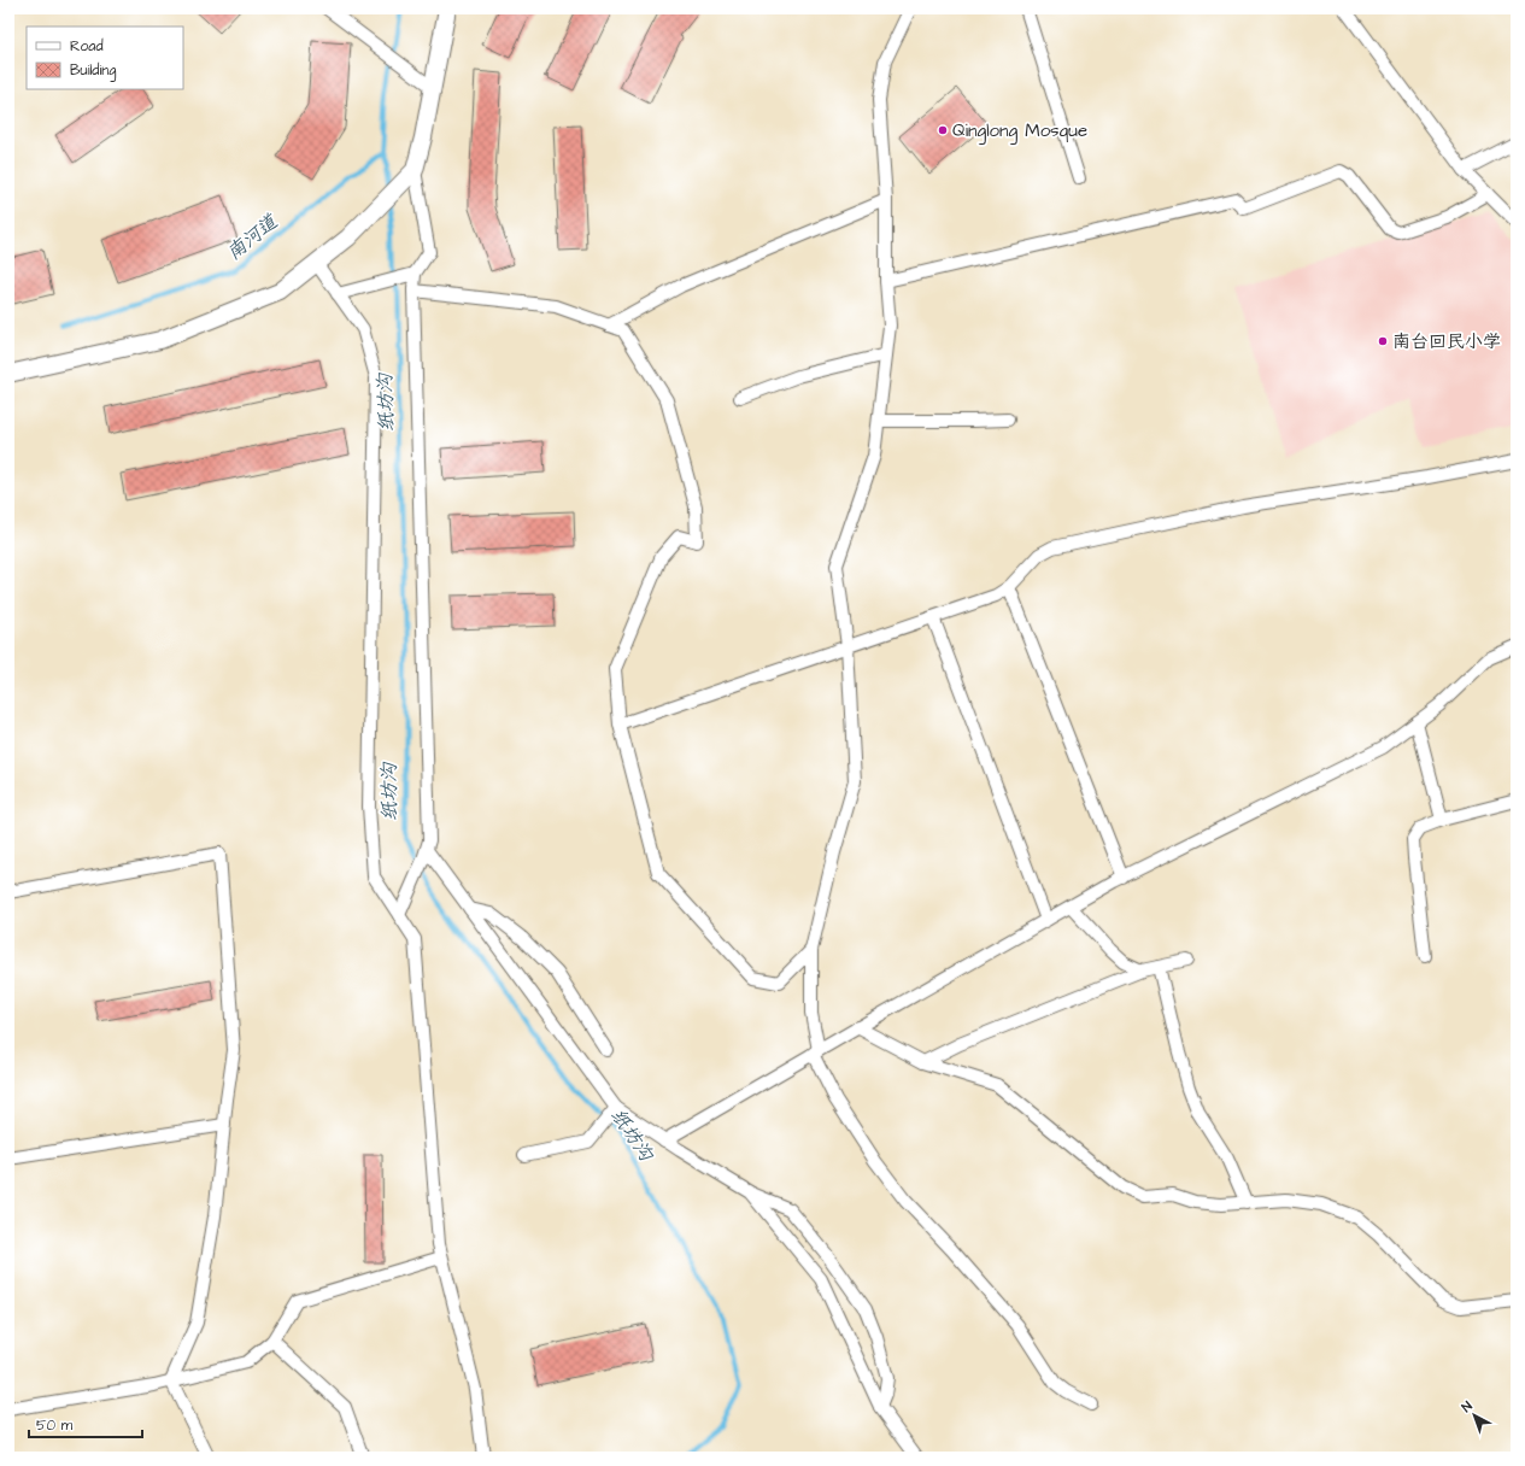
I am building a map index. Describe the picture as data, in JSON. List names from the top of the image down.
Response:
{
  "water": ["南河道", "纸坊沟"],
  "places": ["Qinglong Mosque", "南台回民小学"],
  "legend": ["Road", "Building"],
  "scale_bar": "50 m",
  "north": "top left"
}
